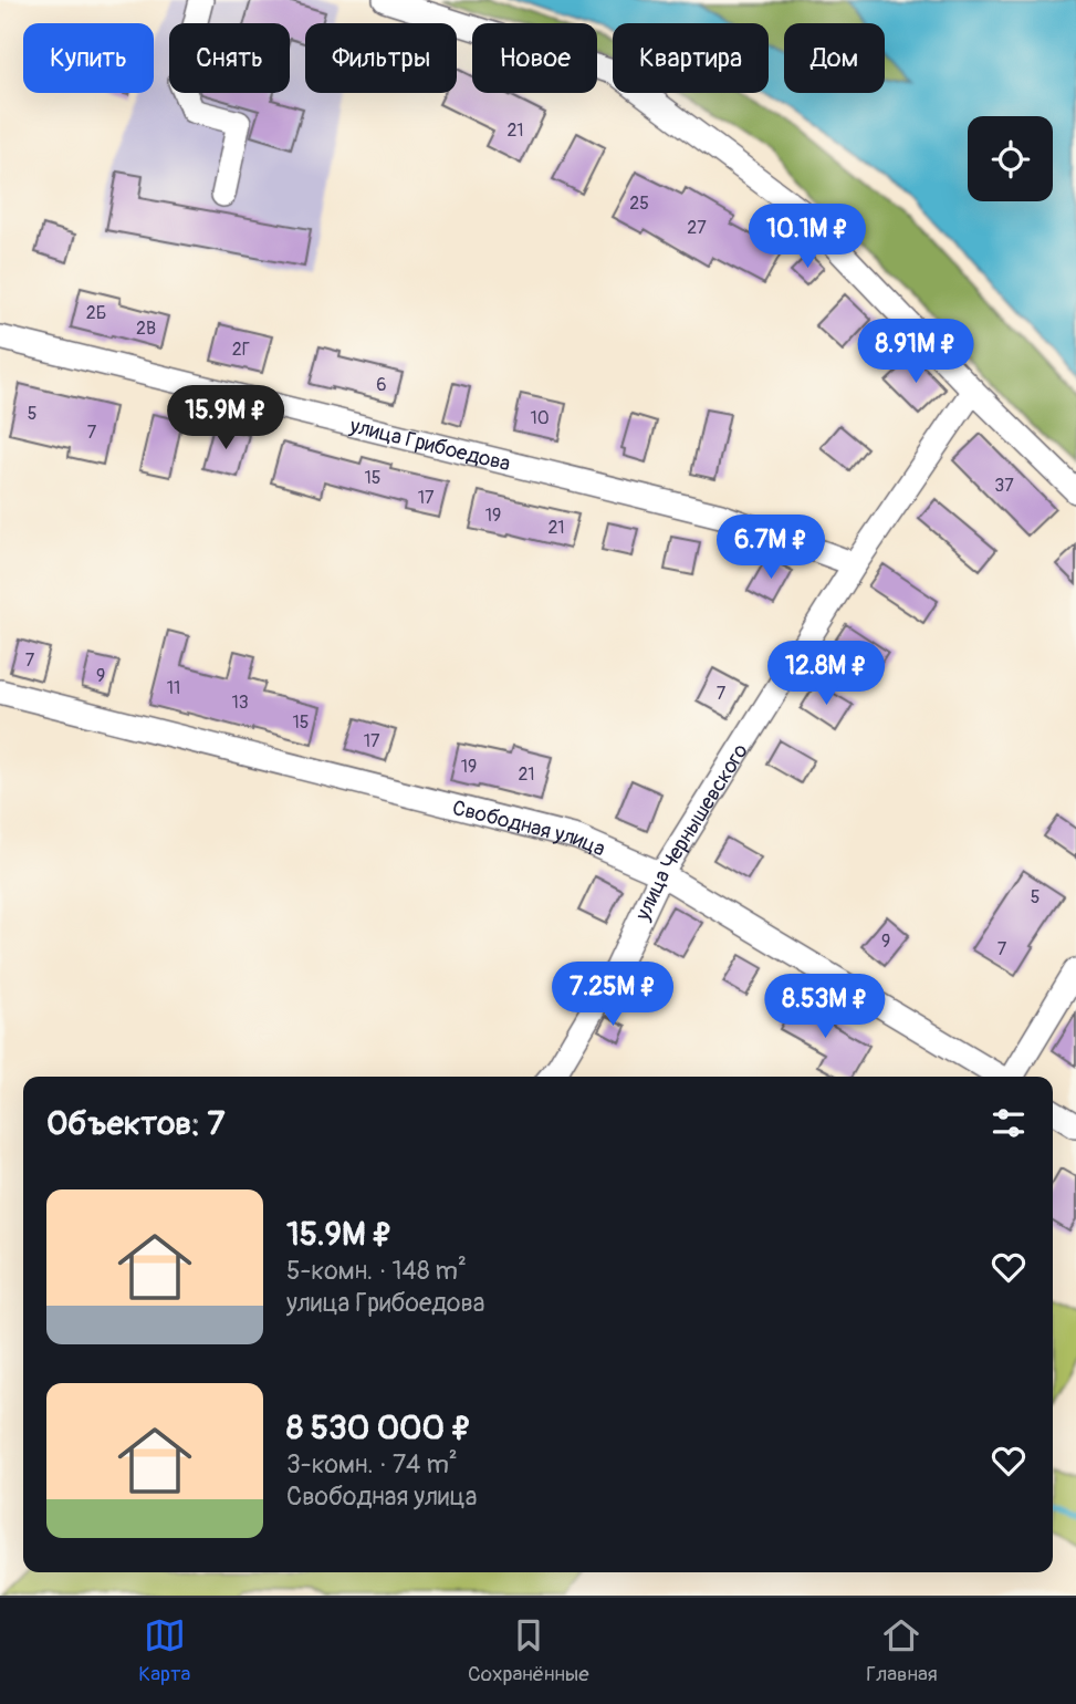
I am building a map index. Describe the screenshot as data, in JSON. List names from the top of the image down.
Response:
{
  "streets": {
    "street": ["улица Грибоедова", "Свободная улица", "улица Чернышевского"]
  },
  "crossings": [
    ["улица Грибоедова", "улица Чернышевского"],
    ["Свободная улица", "улица Чернышевского"]
  ],
  "house_numbers": [
    "21",
    "25",
    "27",
    "2Б",
    "2В",
    "2Г",
    "6",
    "5",
    "10",
    "7",
    "15",
    "37",
    "17",
    "19",
    "21",
    "7",
    "9",
    "11",
    "7",
    "13",
    "15",
    "17",
    "19",
    "21",
    "5",
    "9",
    "7"
  ],
  "page": {
    "chip": [
      "Купить",
      "Снять",
      "Фильтры",
      "Новое",
      "Квартира",
      "Дом"
    ],
    "price": [
      "10.1M ₽",
      "8.91M ₽",
      "15.9M ₽",
      "6.7M ₽",
      "12.8M ₽",
      "7.25M ₽",
      "8.53M ₽"
    ],
    "heading": "Объектов: 7",
    "list": [
      {
        "name": "15.9M ₽",
        "note": "5-комн. · 148 m² · улица Грибоедова"
      },
      {
        "name": "8 530 000 ₽",
        "note": "3-комн. · 74 m² · Свободная улица"
      }
    ],
    "tabs": ["Карта", "Сохранённые", "Главная"]
  }
}
